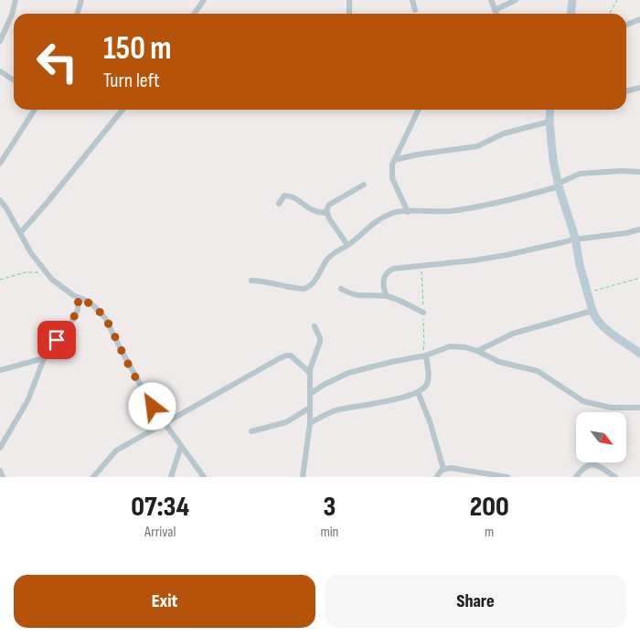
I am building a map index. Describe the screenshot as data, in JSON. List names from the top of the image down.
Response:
{
  "north": "bottom right",
  "page": {
    "turn": ["150 m", "Turn left"],
    "eta": [
      "07:34",
      "Arrival",
      "3",
      "min",
      "200",
      "m"
    ],
    "buttons": ["Exit", "Share"]
  }
}
